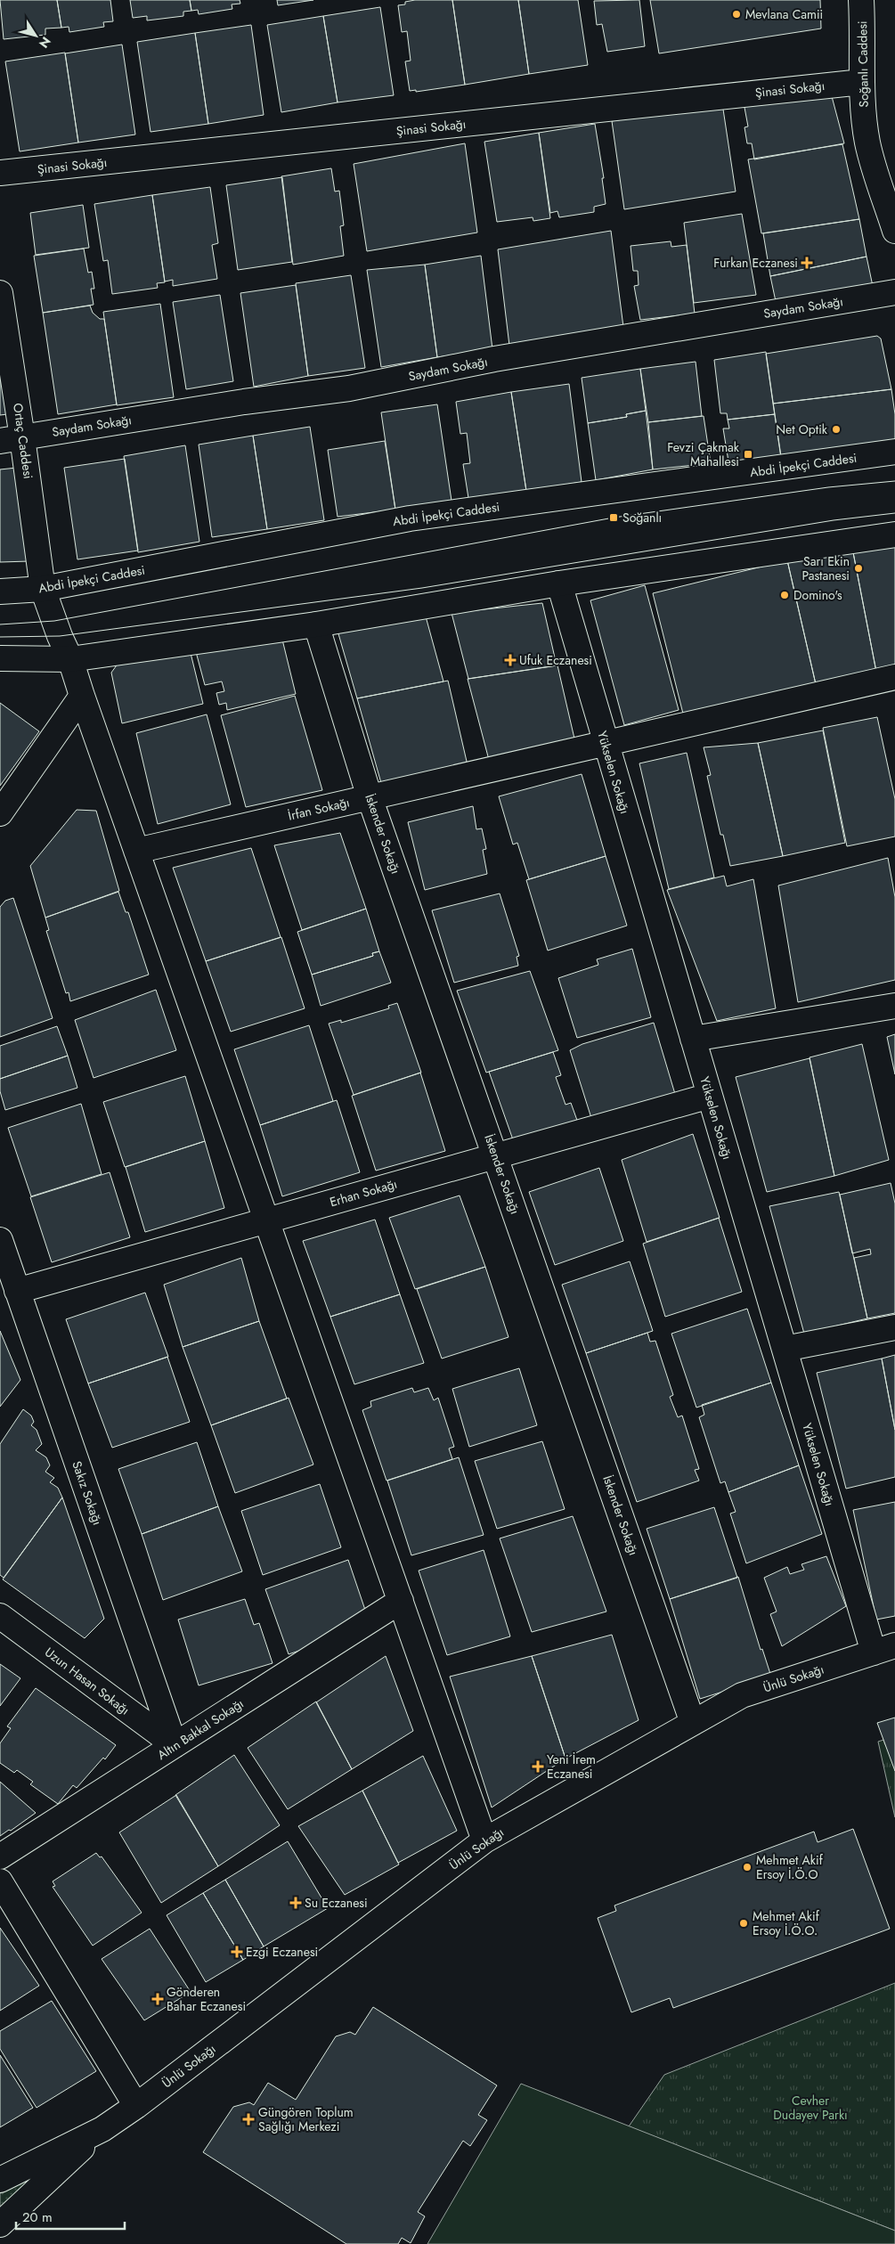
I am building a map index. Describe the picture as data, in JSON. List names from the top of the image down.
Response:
{
  "streets": {
    "street": [
      "Soğanlı Caddesi",
      "Şinasi Sokağı",
      "Saydam Sokağı",
      "Ortaç Caddesi",
      "Abdi İpekçi Caddesi",
      "Yükselen Sokağı",
      "İrfan Sokağı",
      "İskender Sokağı",
      "Erhan Sokağı",
      "Sakız Sokağı",
      "Ünlü Sokağı",
      "Uzun Hasan Sokağı",
      "Altın Bakkal Sokağı"
    ]
  },
  "crossings": [
    ["Soğanlı Caddesi", "Şinasi Sokağı"],
    ["Saydam Sokağı", "Ortaç Caddesi"],
    ["Ortaç Caddesi", "Abdi İpekçi Caddesi"],
    ["Ortaç Caddesi", "İrfan Sokağı"],
    ["Ortaç Caddesi", "Erhan Sokağı"],
    ["Ortaç Caddesi", "Ünlü Sokağı"],
    ["Ortaç Caddesi", "Altın Bakkal Sokağı"],
    ["Yükselen Sokağı", "İrfan Sokağı"],
    ["Yükselen Sokağı", "Erhan Sokağı"],
    ["Yükselen Sokağı", "Ünlü Sokağı"],
    ["İrfan Sokağı", "İskender Sokağı"],
    ["İskender Sokağı", "Erhan Sokağı"],
    ["İskender Sokağı", "Ünlü Sokağı"],
    ["Erhan Sokağı", "Sakız Sokağı"],
    ["Sakız Sokağı", "Uzun Hasan Sokağı"],
    ["Sakız Sokağı", "Altın Bakkal Sokağı"],
    ["Uzun Hasan Sokağı", "Altın Bakkal Sokağı"]
  ],
  "parks": ["Cevher Dudayev Parkı"],
  "places": {
    "other": [
      "Mevlana Camii",
      "Net Optik",
      "Sarı Ekin Pastanesi",
      "Domino's",
      "Mehmet Akif Ersoy İ.Ö.O",
      "Mehmet Akif Ersoy İ.Ö.O."
    ],
    "health": [
      "Furkan Eczanesi",
      "Ufuk Eczanesi",
      "Yeni İrem Eczanesi",
      "Su Eczanesi",
      "Ezgi Eczanesi",
      "Gönderen Bahar Eczanesi",
      "Güngören Toplum Sağlığı Merkezi"
    ],
    "transit": ["Fevzi Çakmak Mahallesi", "Soğanlı"]
  },
  "scale_bar": "20 m",
  "north": "bottom right"
}
